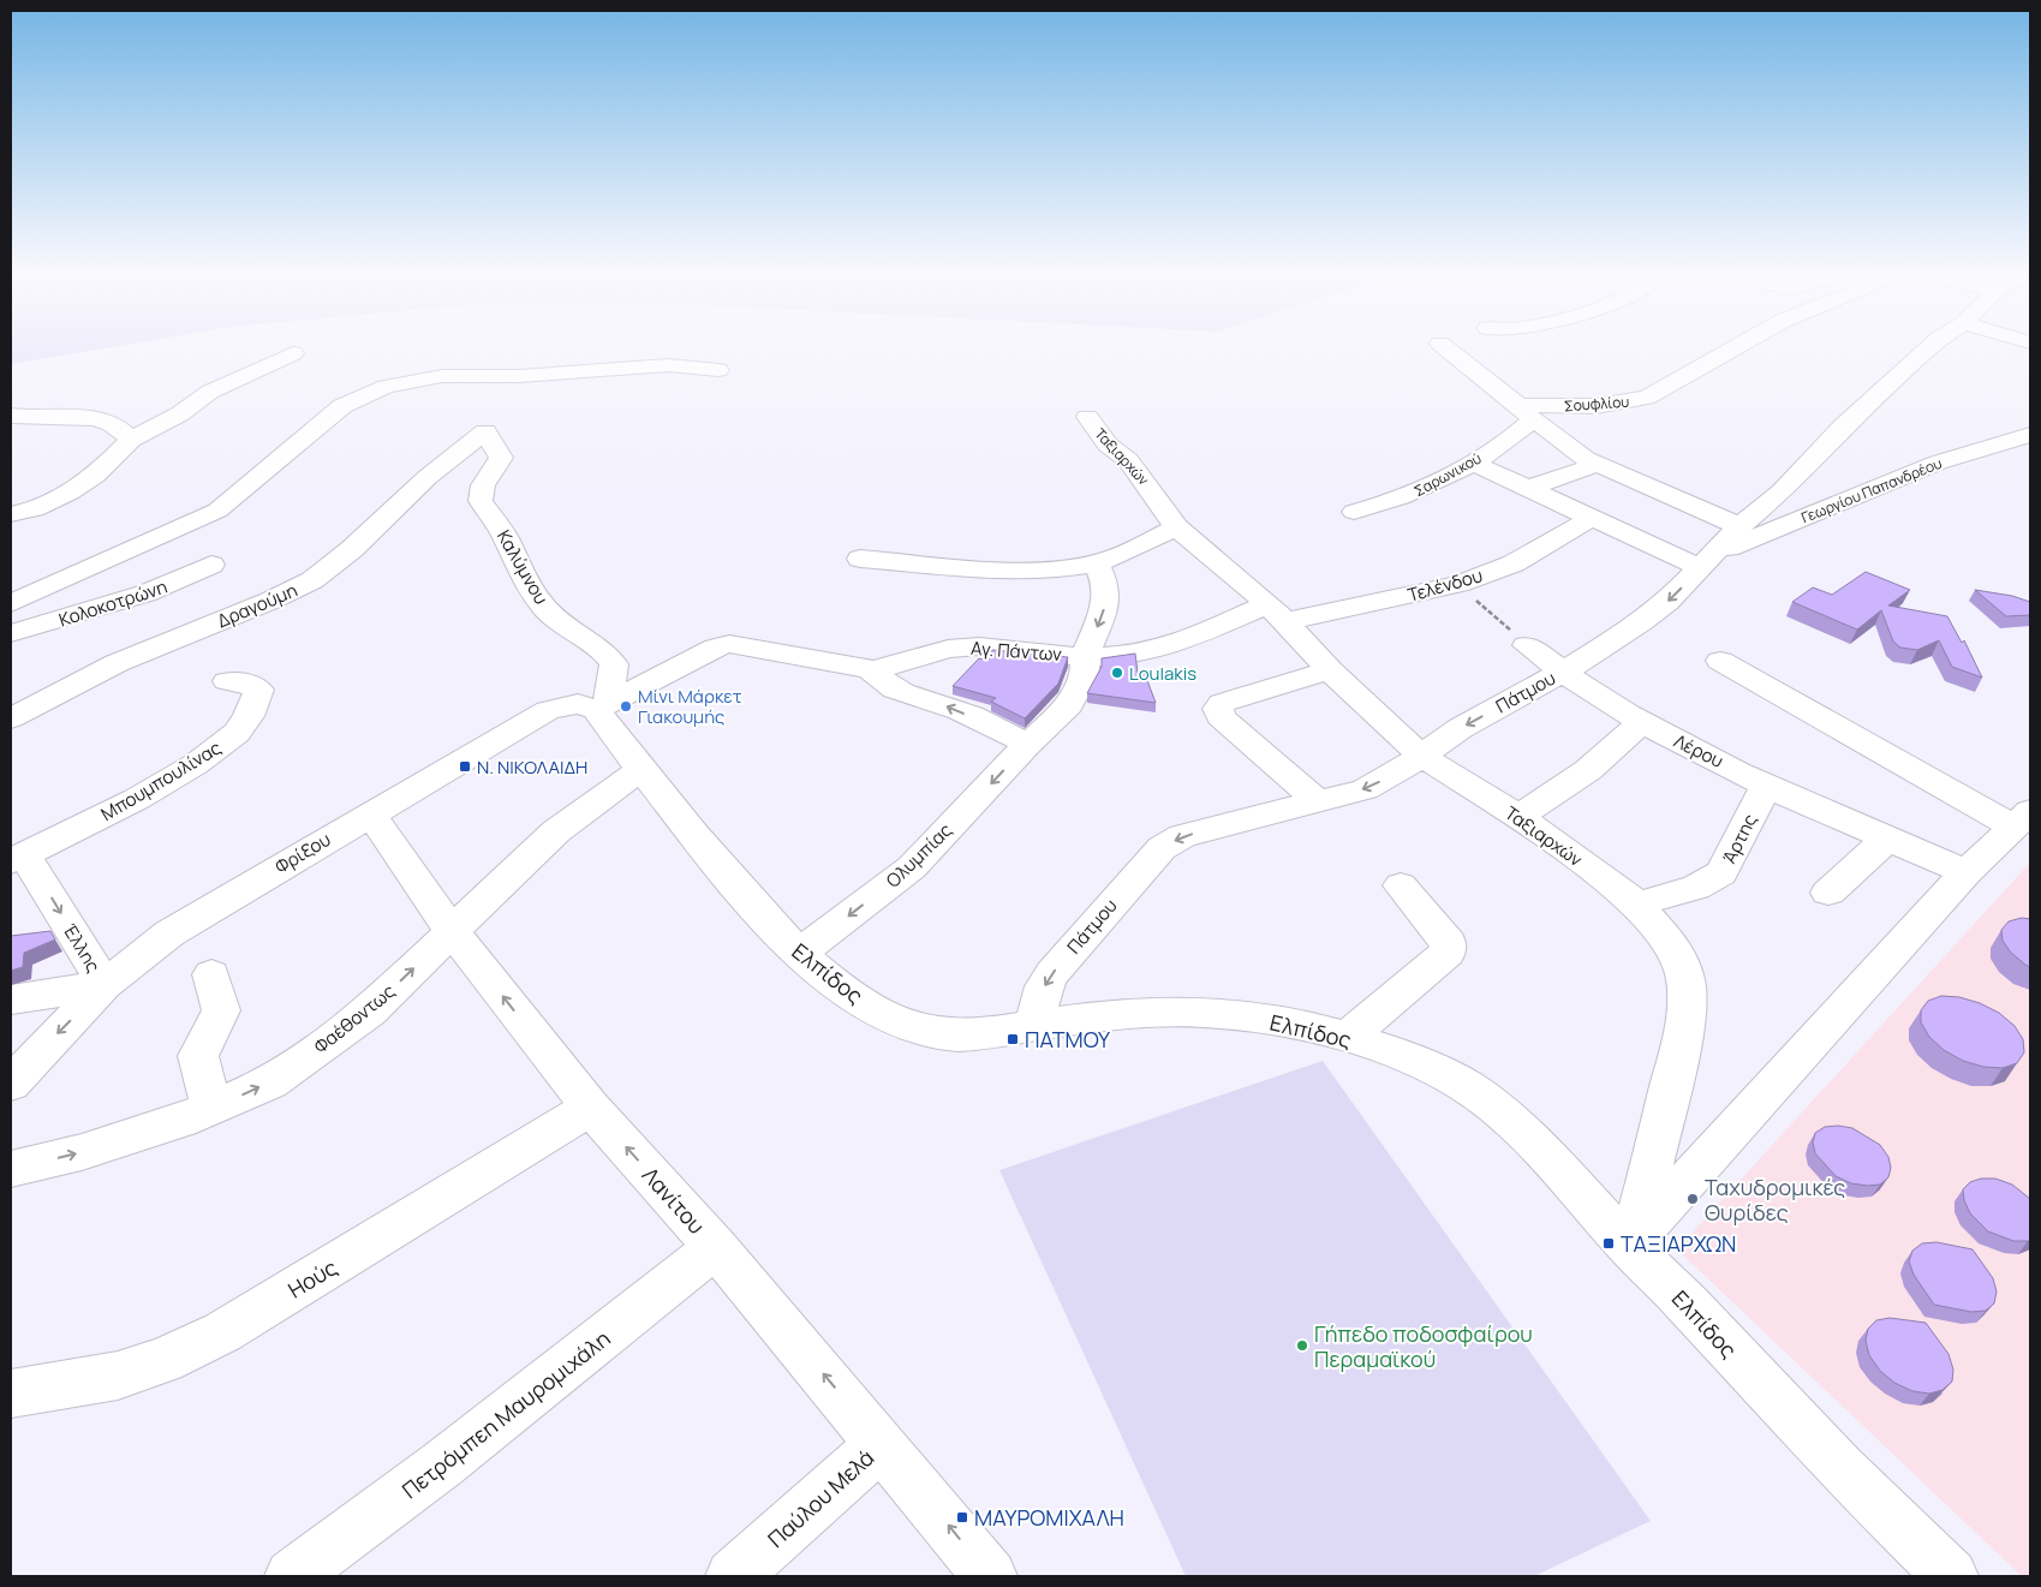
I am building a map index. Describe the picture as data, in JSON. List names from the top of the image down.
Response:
{
  "streets": {
    "street": [
      "Σουφλίου",
      "Ταξιαρχών",
      "Σαρωνικού",
      "Γεωργίου Παπανδρέου",
      "Καλύμνου",
      "Τελένδου",
      "Κολοκοτρώνη",
      "Δραγούμη",
      "Αγ. Πάντων",
      "Πάτμου",
      "Λέρου",
      "Μπουμπουλίνας",
      "Άρτης",
      "Φρίξου",
      "Ολυμπίας",
      "Έλλης",
      "Ελπίδος",
      "Φαέθοντως",
      "Λανίτου",
      "Ηούς",
      "Πετρόμπεη Μαυρομιχάλη",
      "Παύλου Μελά"
    ]
  },
  "crossings": [
    ["Σουφλίου", "Σαρωνικού"],
    ["Ταξιαρχών", "Τελένδου"],
    ["Ταξιαρχών", "Αγ. Πάντων"],
    ["Ταξιαρχών", "Πάτμου"],
    ["Ταξιαρχών", "Άρτης"],
    ["Ταξιαρχών", "Ελπίδος"],
    ["Γεωργίου Παπανδρέου", "Πάτμου"],
    ["Καλύμνου", "Δραγούμη"],
    ["Καλύμνου", "Αγ. Πάντων"],
    ["Καλύμνου", "Φρίξου"],
    ["Καλύμνου", "Ελπίδος"],
    ["Τελένδου", "Αγ. Πάντων"],
    ["Αγ. Πάντων", "Φρίξου"],
    ["Αγ. Πάντων", "Ολυμπίας"],
    ["Αγ. Πάντων", "Ελπίδος"],
    ["Πάτμου", "Λέρου"],
    ["Πάτμου", "Ελπίδος"],
    ["Λέρου", "Άρτης"],
    ["Μπουμπουλίνας", "Έλλης"],
    ["Φρίξου", "Έλλης"],
    ["Φρίξου", "Ελπίδος"],
    ["Φρίξου", "Λανίτου"],
    ["Ολυμπίας", "Ελπίδος"],
    ["Ελπίδος", "Φαέθοντως"],
    ["Φαέθοντως", "Λανίτου"],
    ["Λανίτου", "Ηούς"],
    ["Λανίτου", "Πετρόμπεη Μαυρομιχάλη"],
    ["Λανίτου", "Παύλου Μελά"]
  ],
  "one_way": ["Ολυμπίας", "Φαέθοντως", "Λανίτου"],
  "places": {
    "other": [
      "Loulakis",
      "Μίνι Μάρκετ Γιακουμής",
      "Ταχυδρομικές Θυρίδες",
      "Γήπεδο ποδοσφαίρου Περαμαϊκού"
    ],
    "transit": [
      "Ν. ΝΙΚΟΛΑΙΔΗ",
      "ΠΑΤΜΟΥ",
      "ΤΑΞΙΑΡΧΩΝ",
      "ΜΑΥΡΟΜΙΧΑΛΗ"
    ]
  }
}
